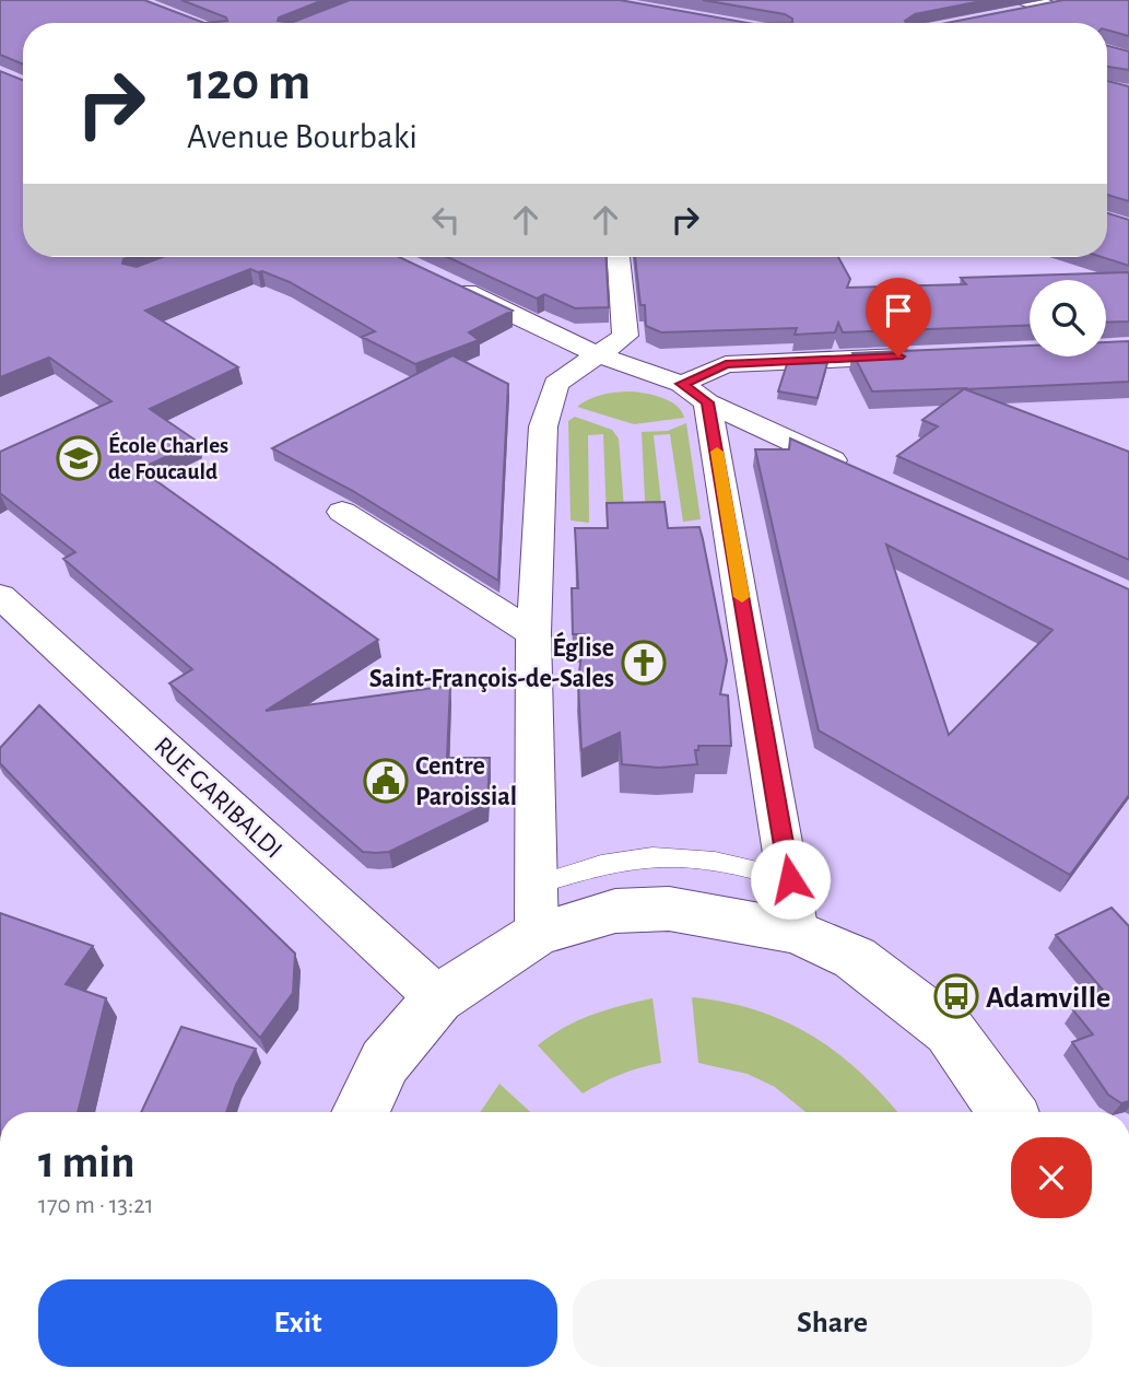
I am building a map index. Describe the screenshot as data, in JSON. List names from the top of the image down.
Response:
{
  "streets": {
    "street": ["RUE GARIBALDI"]
  },
  "places": {
    "school or university": ["École Charles de Foucauld"],
    "church": ["Église Saint-François-de-Sales"],
    "public building": ["Centre Paroissial"],
    "bus stop": ["Adamville"]
  },
  "page": {
    "turn": ["120 m", "Avenue Bourbaki"],
    "heading": ["1 min", "170 m · 13:21"],
    "buttons": ["Exit", "Share"]
  }
}
